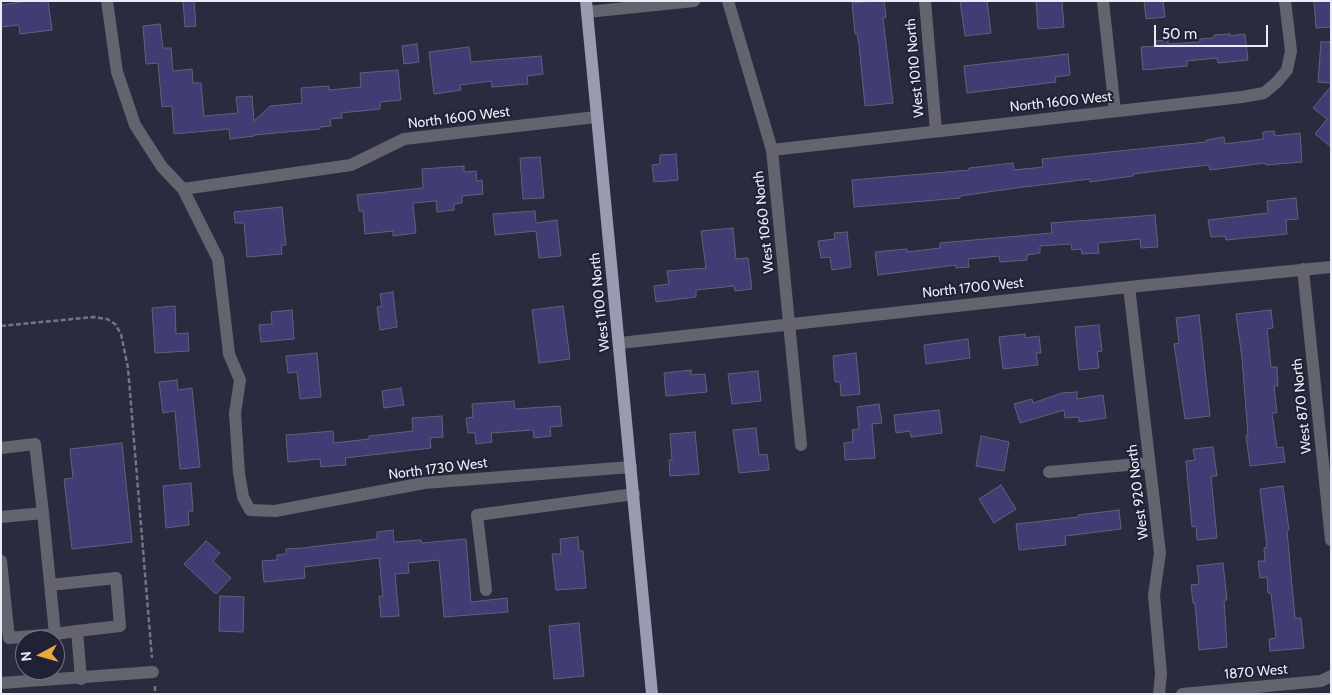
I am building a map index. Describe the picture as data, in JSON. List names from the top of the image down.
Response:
{
  "streets": {
    "main road": ["West 1100 North"],
    "street": [
      "West 1010 North",
      "North 1600 West",
      "West 1060 North",
      "North 1700 West",
      "West 870 North",
      "North 1730 West",
      "West 920 North",
      "1870 West"
    ]
  },
  "crossings": [
    ["West 1010 North", "North 1600 West"],
    ["North 1600 West", "West 1060 North"],
    ["North 1600 West", "West 1100 North"],
    ["North 1600 West", "North 1730 West"],
    ["West 1060 North", "North 1700 West"],
    ["North 1700 West", "West 1100 North"],
    ["North 1700 West", "West 870 North"],
    ["North 1700 West", "West 920 North"],
    ["West 1100 North", "North 1730 West"]
  ],
  "scale_bar": "50 m",
  "north": "left"
}
